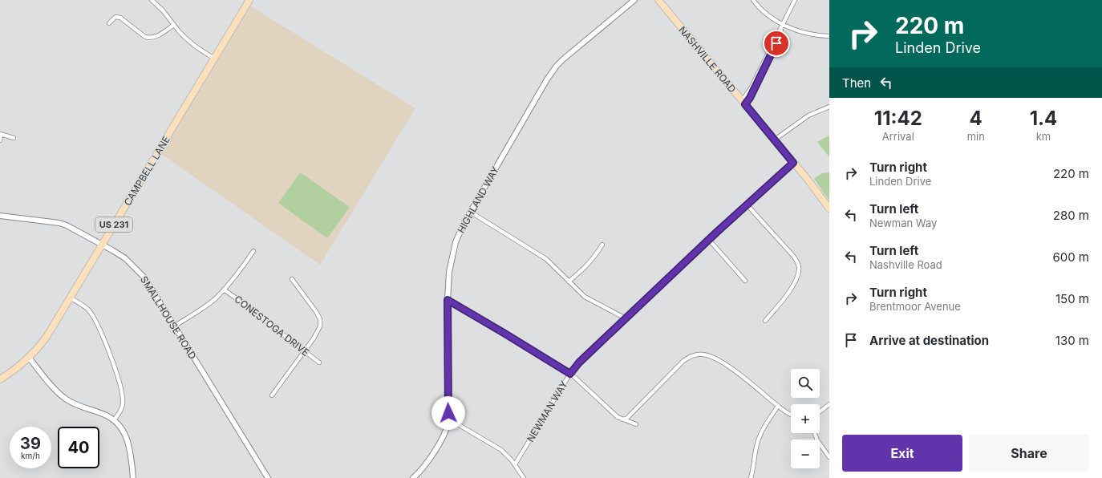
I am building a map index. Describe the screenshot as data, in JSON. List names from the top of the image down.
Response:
{
  "streets": {
    "main road": ["NASHVILLE ROAD", "CAMPBELL LANE", "US 231"],
    "street": [
      "HIGHLAND WAY",
      "SMALLHOUSE ROAD",
      "CONESTOGA DRIVE",
      "NEWMAN WAY"
    ]
  },
  "crossings": [
    ["NASHVILLE ROAD", "NEWMAN WAY"],
    ["CAMPBELL LANE", "SMALLHOUSE ROAD"]
  ],
  "page": {
    "turn": ["220 m", "Linden Drive"],
    "then": "Then",
    "eta": [
      "11:42",
      "Arrival",
      "4",
      "min",
      "1.4",
      "km"
    ],
    "list": [
      {
        "name": "Turn right",
        "note": "Linden Drive",
        "value": "220 m"
      },
      {
        "name": "Turn left",
        "note": "Newman Way",
        "value": "280 m"
      },
      {
        "name": "Turn left",
        "note": "Nashville Road",
        "value": "600 m"
      },
      {
        "name": "Turn right",
        "note": "Brentmoor Avenue",
        "value": "150 m"
      },
      {
        "name": "Arrive at destination",
        "value": "130 m"
      }
    ],
    "map_buttons": ["+", "−"],
    "speed": "39 km/h",
    "limit": "40",
    "buttons": ["Exit", "Share"]
  }
}
